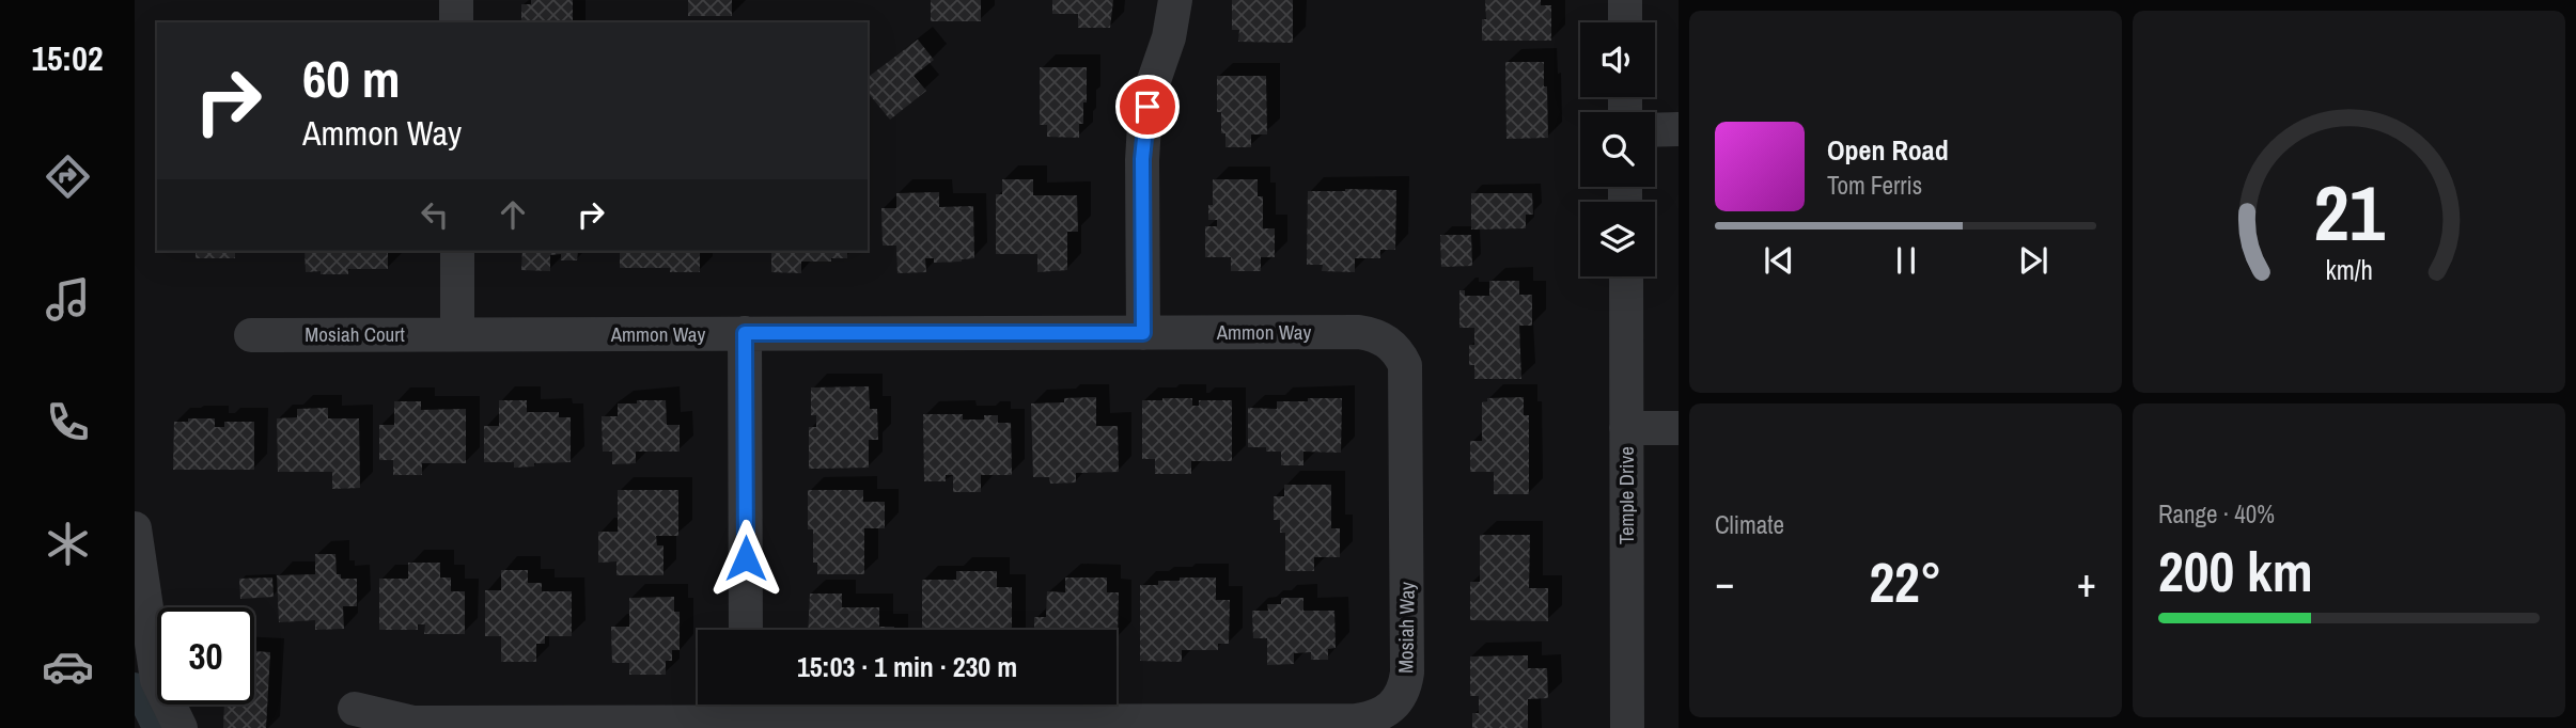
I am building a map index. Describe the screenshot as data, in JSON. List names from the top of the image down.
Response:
{
  "streets": {
    "street": [
      "Ammon Way",
      "Mosiah Court",
      "Temple Drive",
      "Mosiah Way"
    ]
  },
  "crossings": [
    ["Ammon Way", "Mosiah Court"],
    ["Ammon Way", "Mosiah Way"]
  ],
  "page": {
    "tabs": "15:02",
    "turn": ["60 m", "Ammon Way"],
    "song": ["Open Road", "Tom Ferris"],
    "tile": [
      "Climate",
      ["Range · 40%", "200 km"]
    ],
    "heat": ["−", "22°", "+"],
    "limit": "30",
    "trip": "15:03 · 1 min · 230 m",
    "gauge": ["21", "km/h"]
  }
}
